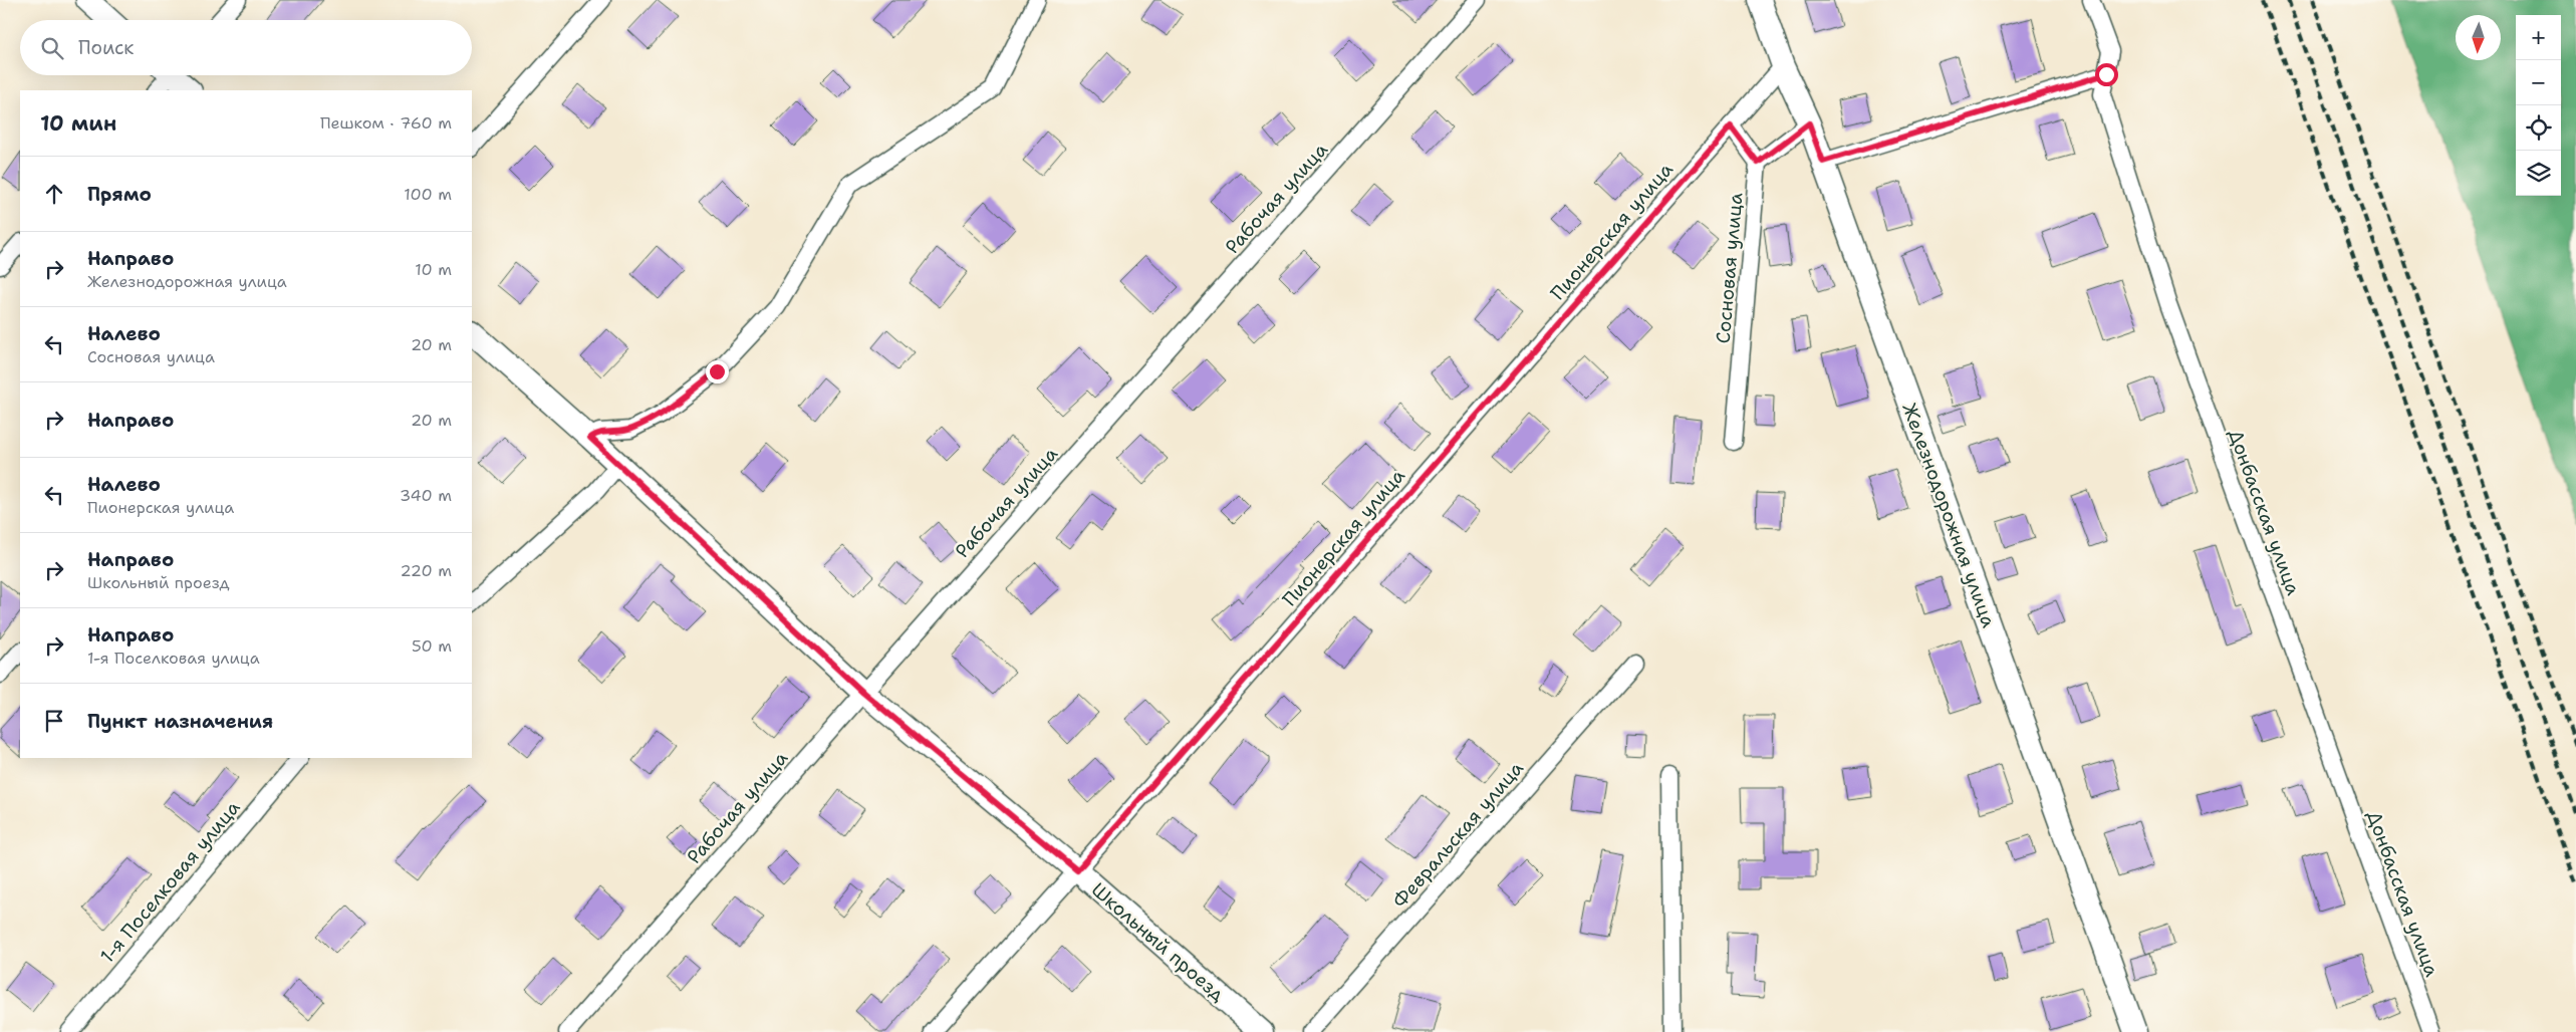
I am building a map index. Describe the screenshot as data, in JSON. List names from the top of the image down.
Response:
{
  "streets": {
    "street": [
      "Рабочая улица",
      "Пионерская улица",
      "Сосновая улица",
      "Донбасская улица",
      "Железнодорожная улица",
      "Февральская улица",
      "1-я Поселковая улица",
      "Школьный проезд"
    ]
  },
  "crossings": [
    ["Рабочая улица", "Школьный проезд"],
    ["Пионерская улица", "Железнодорожная улица"],
    ["Пионерская улица", "Школьный проезд"]
  ],
  "north": "bottom",
  "page": {
    "map_buttons": ["+", "−"],
    "search": "Поиск",
    "heading": ["10 мин", "Пешком · 760 m"],
    "list": [
      ["Прямо", "100 m"],
      ["Направо", "Железнодорожная улица", "10 m"],
      ["Налево", "Сосновая улица", "20 m"],
      ["Направо", "20 m"],
      ["Налево", "Пионерская улица", "340 m"],
      ["Направо", "Школьный проезд", "220 m"],
      ["Направо", "1-я Поселковая улица", "50 m"],
      "Пункт назначения"
    ]
  }
}
